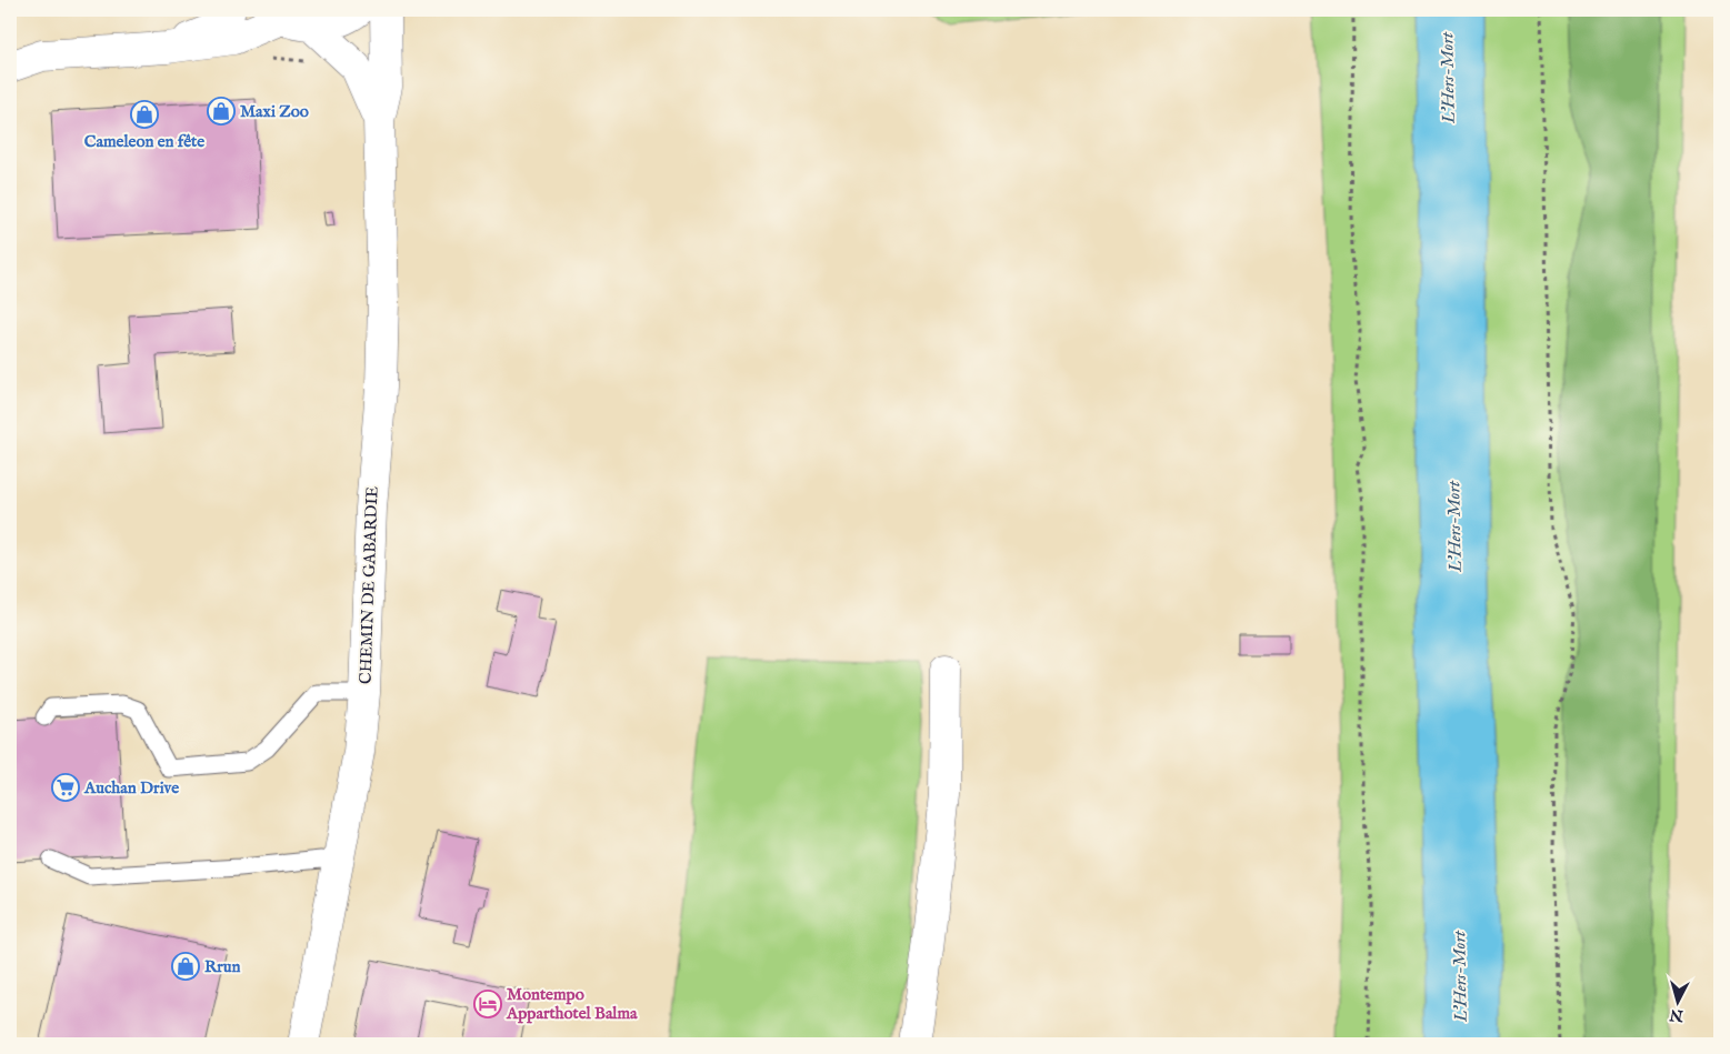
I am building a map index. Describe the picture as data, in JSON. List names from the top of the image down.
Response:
{
  "streets": {
    "street": ["CHEMIN DE GABARDIE"]
  },
  "water": ["L'Hers-Mort"],
  "places": {
    "shop": ["Maxi Zoo", "Cameleon en fête", "Rrun"],
    "supermarket": ["Auchan Drive"],
    "hotel": ["Montempo Apparthotel Balma"]
  },
  "north": "bottom"
}
